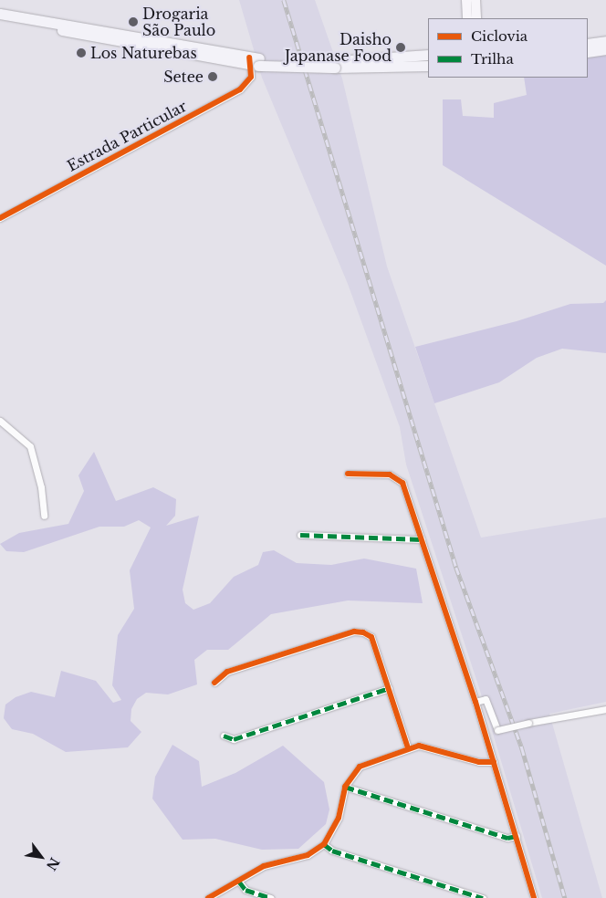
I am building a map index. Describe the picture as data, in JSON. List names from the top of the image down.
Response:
{
  "streets": {
    "street": ["Estrada Particular"]
  },
  "places": [
    "Drogaria São Paulo",
    "Daisho Japanase Food",
    "Los Naturebas",
    "Setee"
  ],
  "legend": ["Ciclovia", "Trilha"],
  "north": "bottom right"
}
